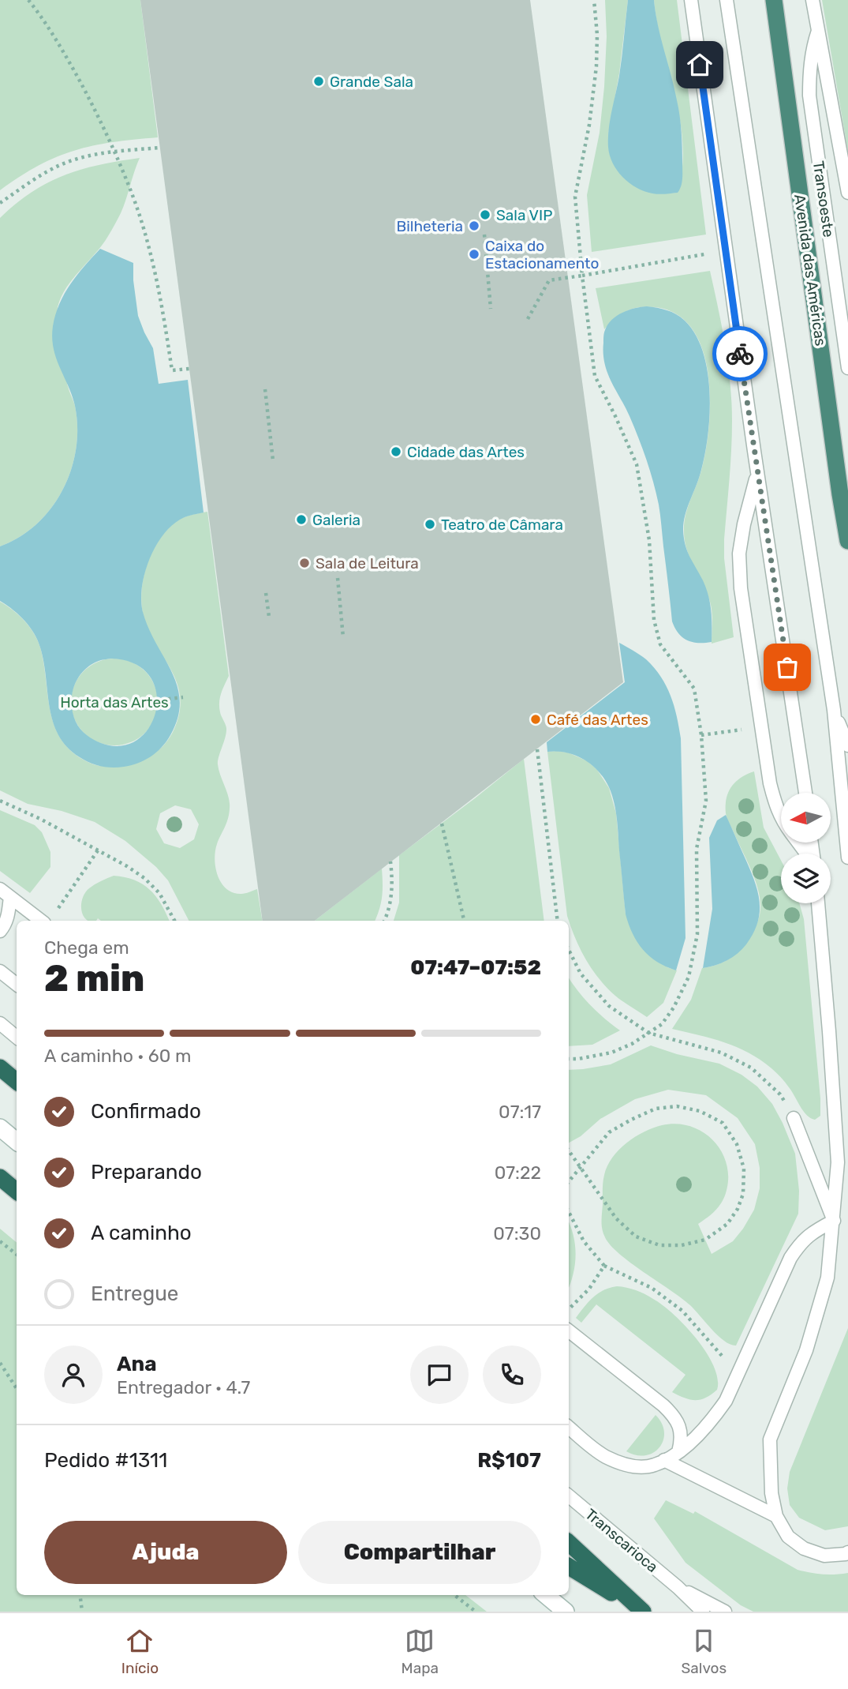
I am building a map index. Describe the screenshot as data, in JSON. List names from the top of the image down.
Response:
{
  "streets": {
    "highway": ["Avenida das Américas"],
    "lane": ["Transoeste", "Transcarioca"]
  },
  "parks": ["Horta das Artes"],
  "places": [
    "Grande Sala",
    "Sala VIP",
    "Bilheteria",
    "Caixa do Estacionamento",
    "Cidade das Artes",
    "Galeria",
    "Teatro de Câmara",
    "Sala de Leitura",
    "Café das Artes"
  ],
  "north": "left",
  "page": {
    "heading": ["2 min", "Chega em", "07:47–07:52"],
    "panel": [
      "Ana",
      "Entregador · 4.7",
      "Pedido #1311",
      "R$107"
    ],
    "bar": "A caminho · 60 m",
    "list": [
      ["Confirmado", "07:17"],
      ["Preparando", "07:22"],
      ["A caminho", "07:30"],
      "Entregue"
    ],
    "buttons": ["Ajuda", "Compartilhar"],
    "tabs": ["Início", "Mapa", "Salvos"]
  }
}
